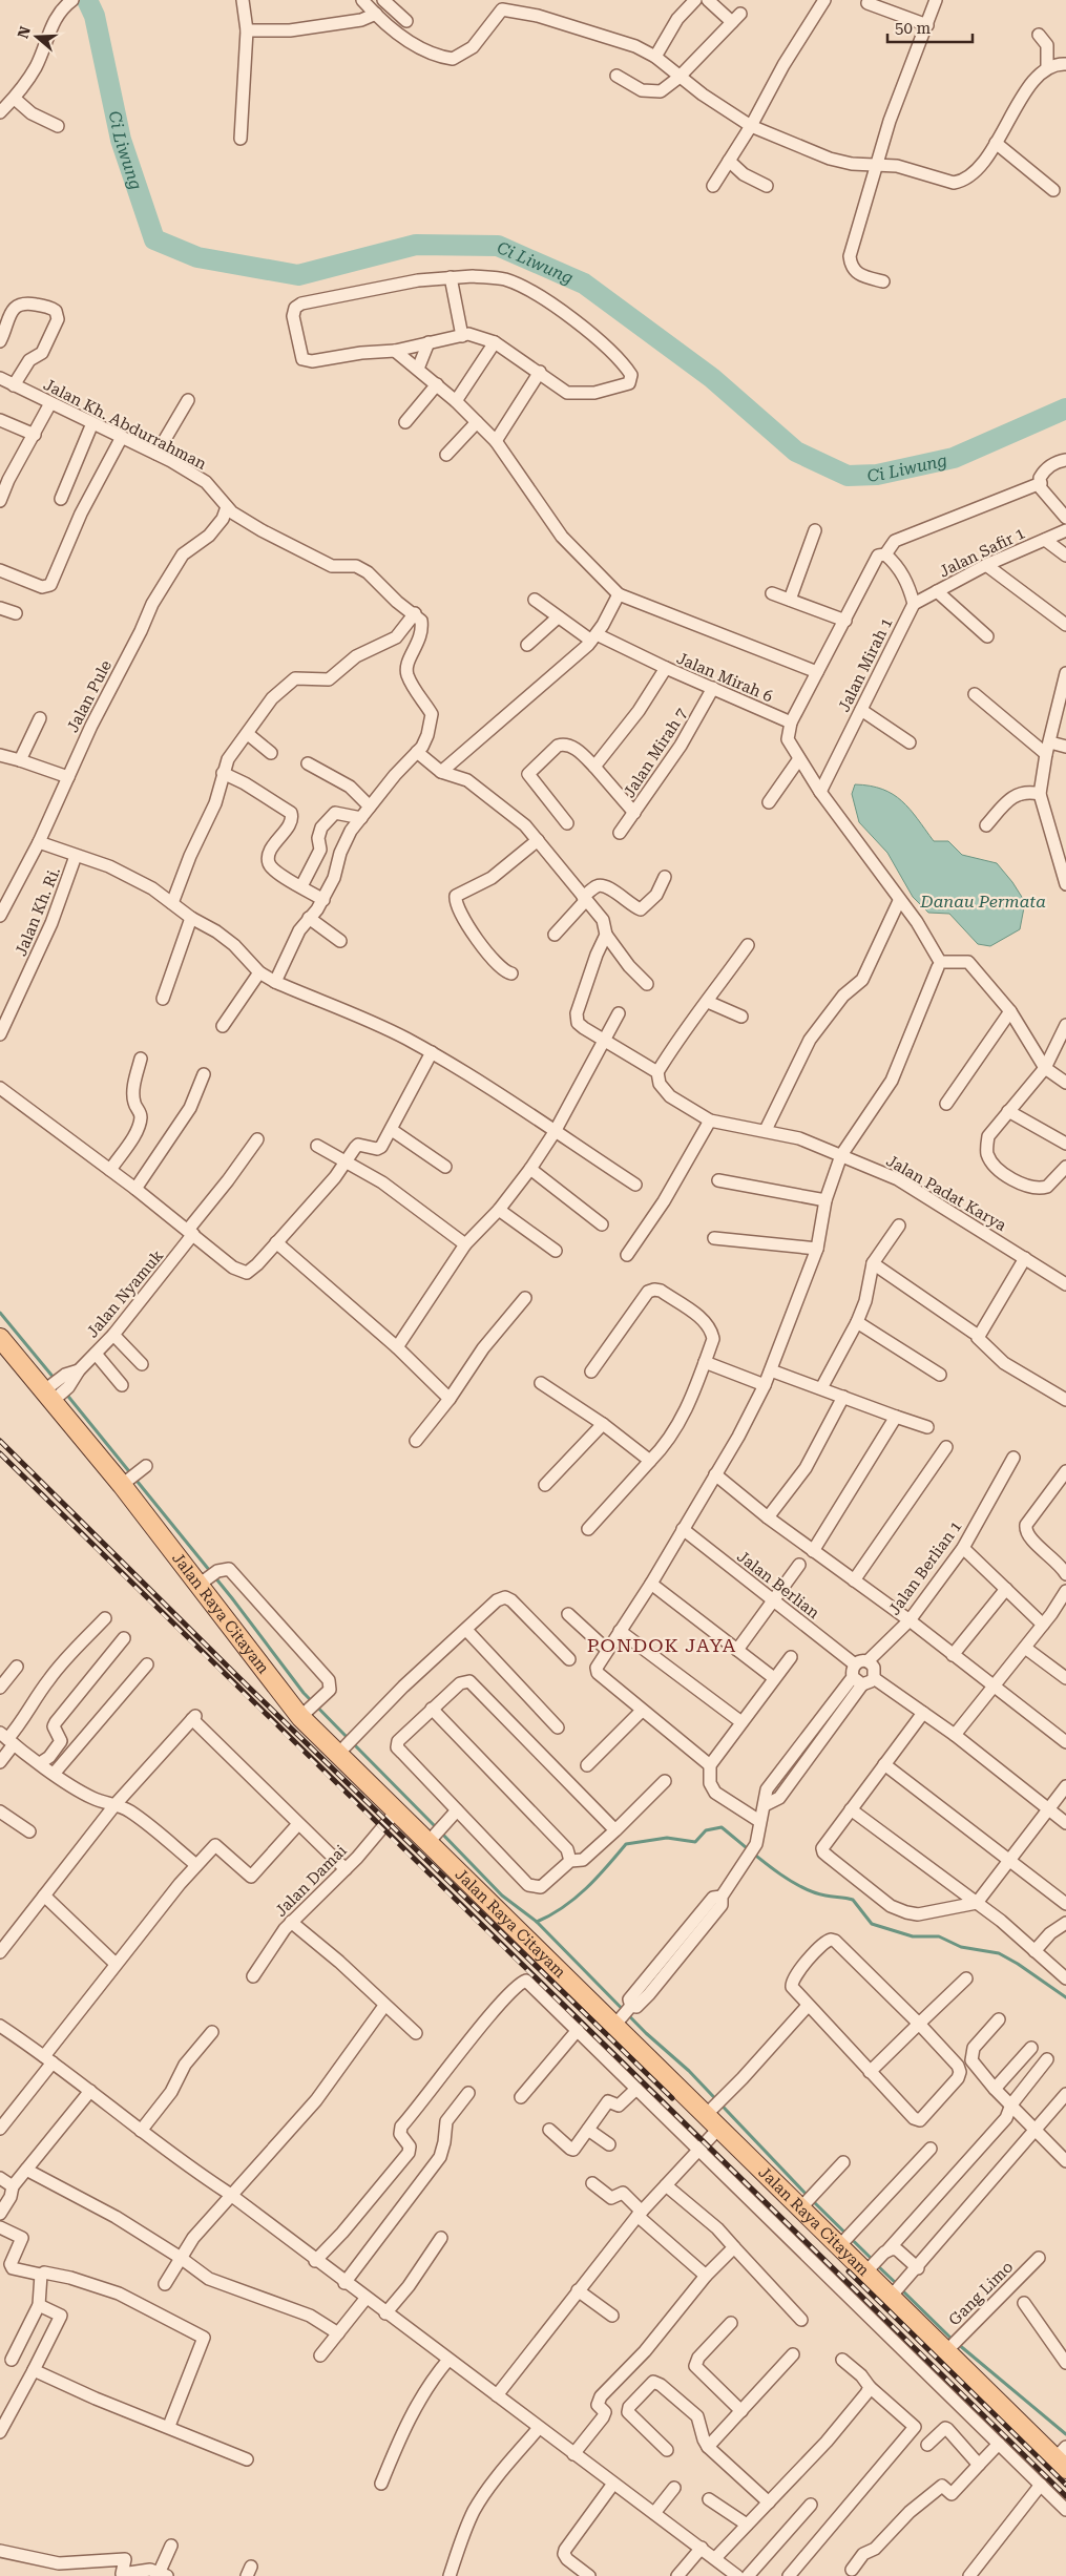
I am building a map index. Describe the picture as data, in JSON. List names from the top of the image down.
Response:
{
  "streets": {
    "main road": ["Jalan Raya Citayam"],
    "street": [
      "Jalan Kh. Abdurrahman",
      "Jalan Safir 1",
      "Jalan Mirah 1",
      "Jalan Mirah 6",
      "Jalan Pule",
      "Jalan Mirah 7",
      "Jalan Kh. Ri.",
      "Jalan Padat Karya",
      "Jalan Nyamuk",
      "Jalan Berlian 1",
      "Jalan Berlian",
      "Jalan Damai",
      "Gang Limo"
    ]
  },
  "crossings": [
    ["Jalan Kh. Abdurrahman", "Jalan Pule"],
    ["Jalan Safir 1", "Jalan Mirah 1"],
    ["Jalan Mirah 6", "Jalan Mirah 7"],
    ["Jalan Nyamuk", "Jalan Raya Citayam"],
    ["Jalan Berlian 1", "Jalan Berlian"],
    ["Jalan Raya Citayam", "Jalan Damai"],
    ["Jalan Raya Citayam", "Gang Limo"]
  ],
  "districts": ["PONDOK JAYA"],
  "water": ["Ci Liwung", "Danau Permata"],
  "scale_bar": "50 m",
  "north": "left"
}
